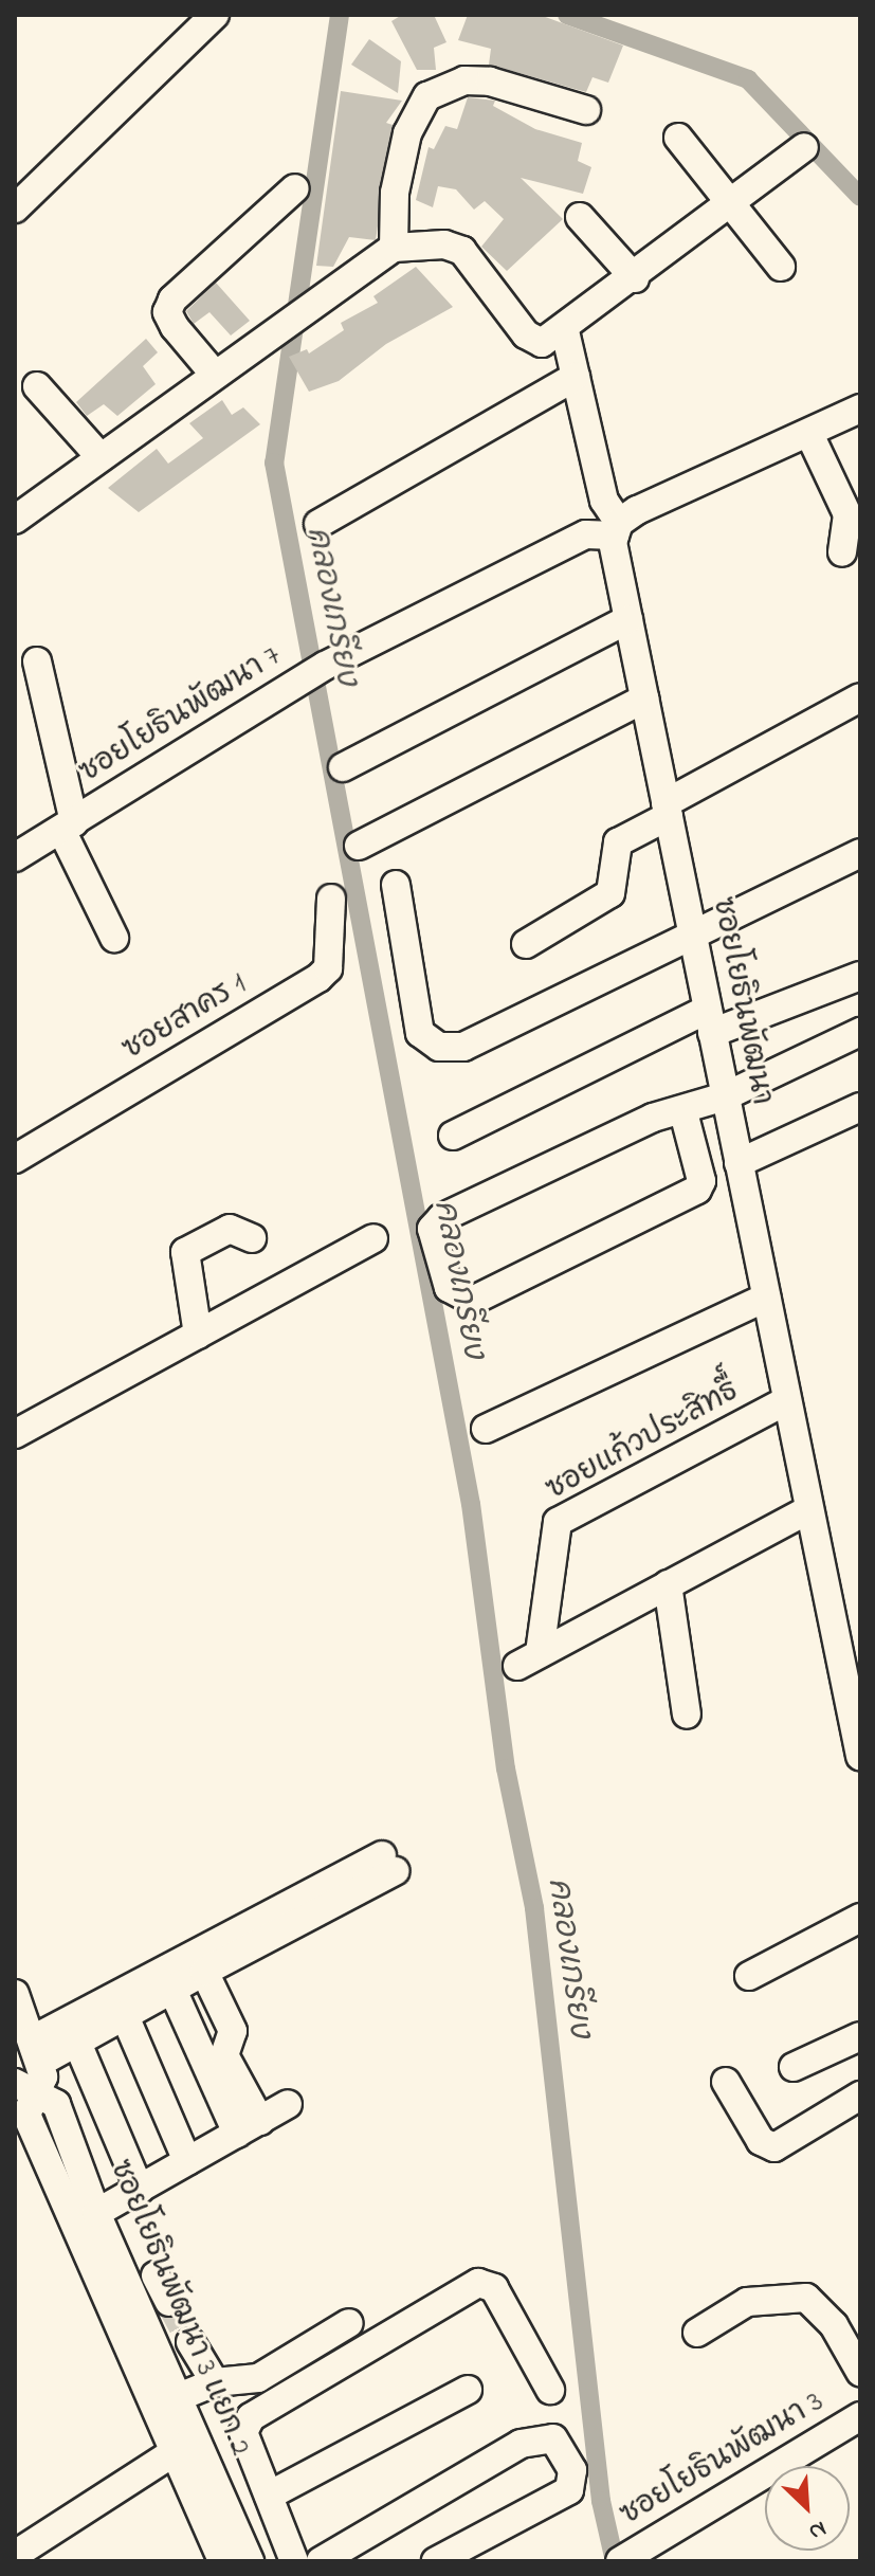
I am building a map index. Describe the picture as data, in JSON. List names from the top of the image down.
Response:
{
  "streets": {
    "street": [
      "ซอยโยธินพัฒนา 7",
      "ซอยโยธินพัฒนา",
      "ซอยสาคร 1",
      "ซอยแก้วประสิทธื์",
      "ซอยโยธินพัฒนา 3 แยก 2",
      "ซอยโยธินพัฒนา 3"
    ]
  },
  "crossings": [
    ["ซอยโยธินพัฒนา 7", "ซอยโยธินพัฒนา"],
    ["ซอยโยธินพัฒนา", "ซอยแก้วประสิทธื์"]
  ],
  "water": ["คลองเกรียง"],
  "north": "bottom right"
}
